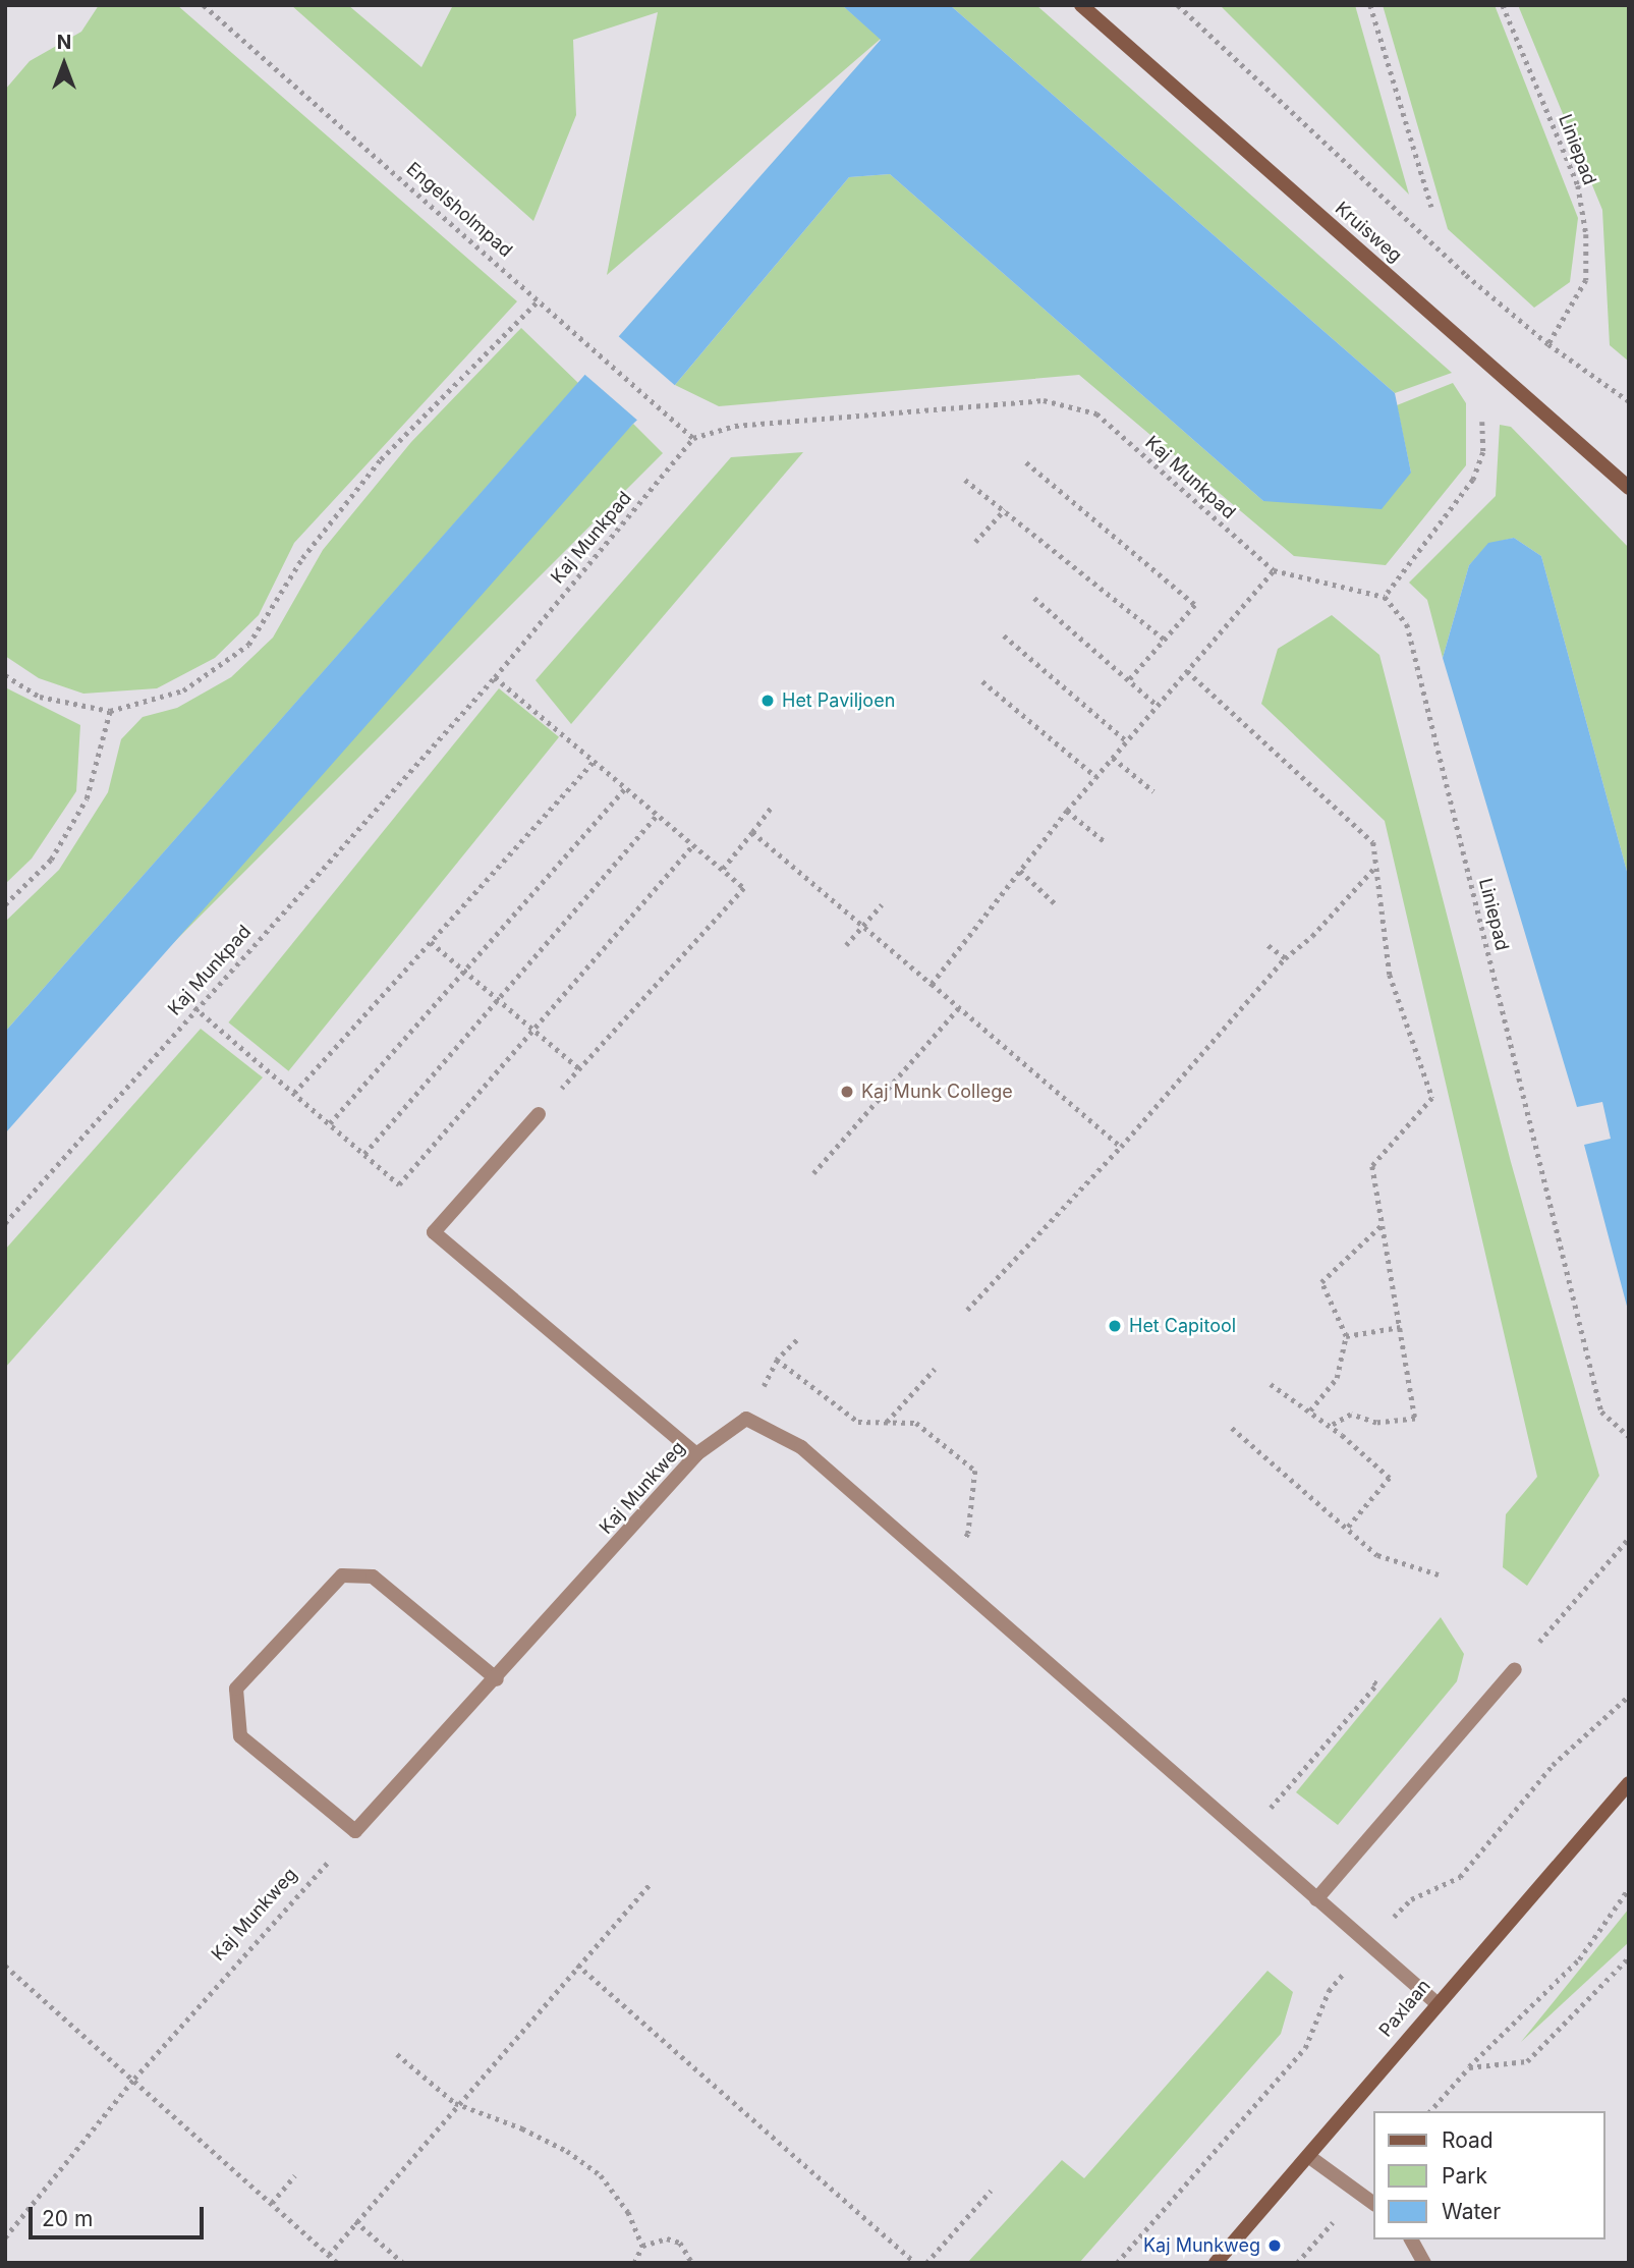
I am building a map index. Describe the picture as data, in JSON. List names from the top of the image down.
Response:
{
  "streets": {
    "street": ["Kruisweg", "Kaj Munkweg", "Paxlaan"],
    "path": ["Liniepad", "Engelsholmpad", "Kaj Munkpad"]
  },
  "crossings": [
    ["Liniepad", "Kruisweg"],
    ["Liniepad", "Kaj Munkpad"],
    ["Engelsholmpad", "Kaj Munkpad"],
    ["Kaj Munkweg", "Paxlaan"]
  ],
  "places": [
    "Het Paviljoen",
    "Kaj Munk College",
    "Het Capitool",
    "Kaj Munkweg"
  ],
  "legend": ["Road", "Park", "Water"],
  "scale_bar": "20 m",
  "north": "top"
}
